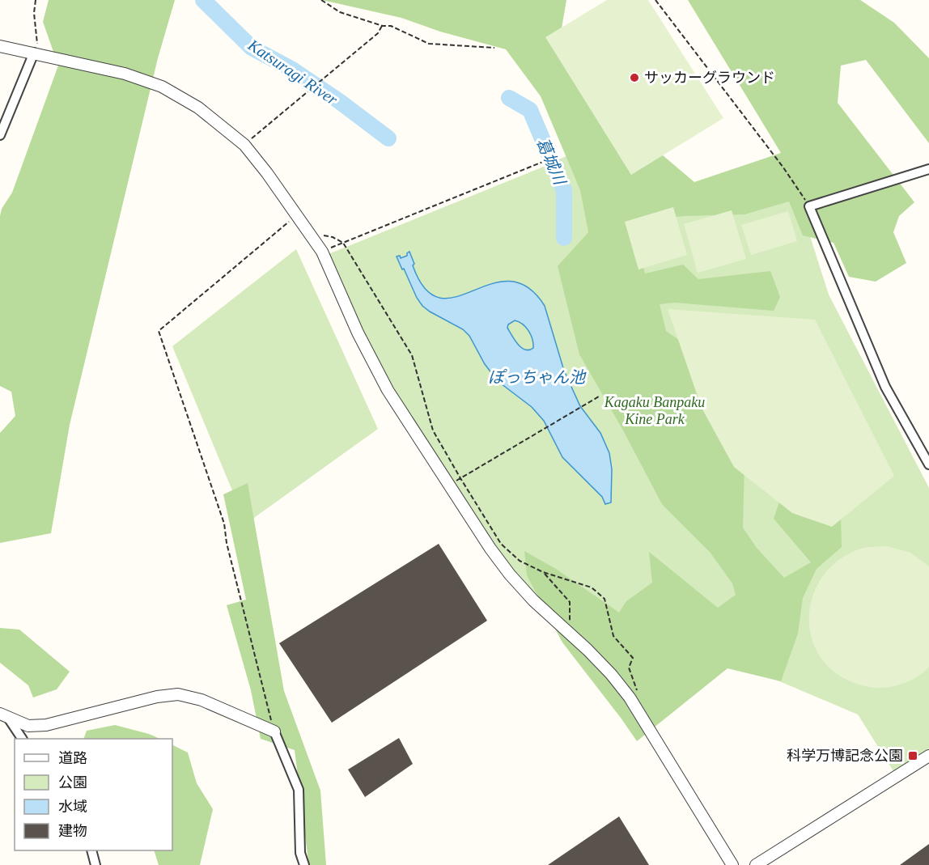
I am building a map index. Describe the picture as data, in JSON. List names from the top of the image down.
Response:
{
  "water": ["Katsuragi River", "葛城川", "ぽっちゃん池"],
  "parks": ["Kagaku Banpaku Kine Park"],
  "places": {
    "other": ["サッカーグラウンド"],
    "transit": ["科学万博記念公園"]
  },
  "legend": [
    "道路",
    "公園",
    "水域",
    "建物"
  ]
}
